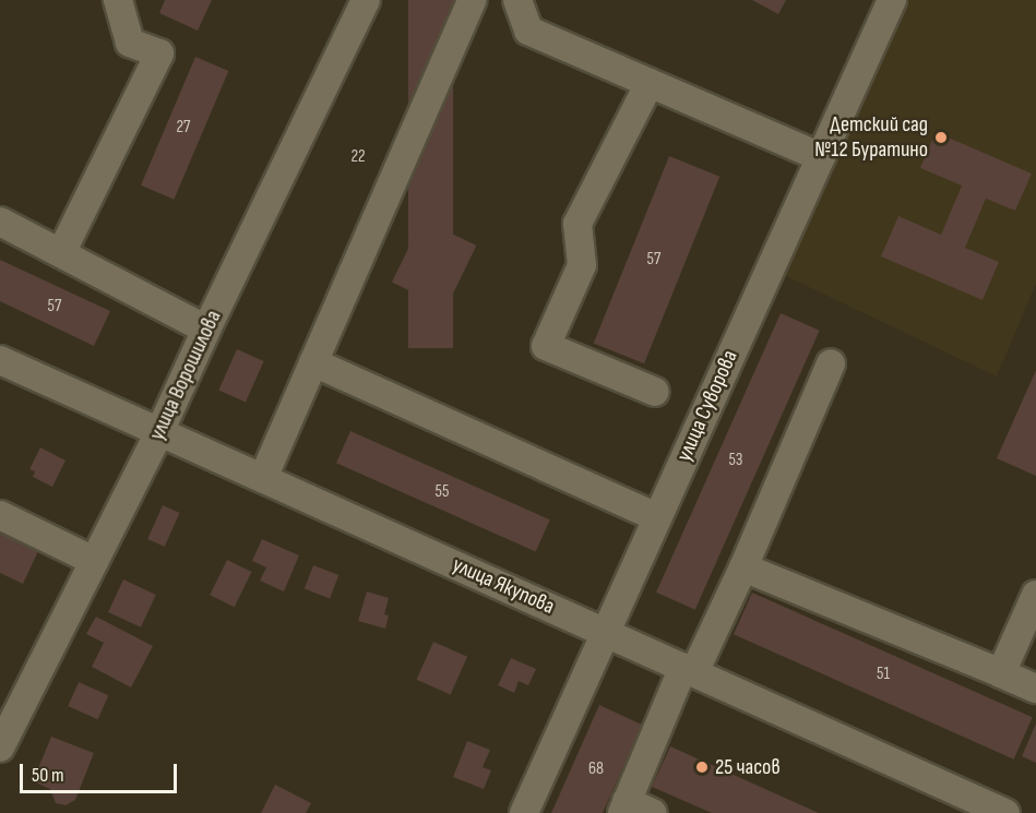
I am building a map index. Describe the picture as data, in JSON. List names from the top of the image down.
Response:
{
  "streets": {
    "street": ["улица Ворошилова", "улица Суворова", "улица Якупова"]
  },
  "crossings": [
    ["улица Ворошилова", "улица Якупова"],
    ["улица Суворова", "улица Якупова"]
  ],
  "places": ["Детский сад №12 Буратино", "25 часов"],
  "house_numbers": [
    "27",
    "22",
    "57",
    "57",
    "53",
    "55",
    "51",
    "68"
  ],
  "scale_bar": "50 m"
}
